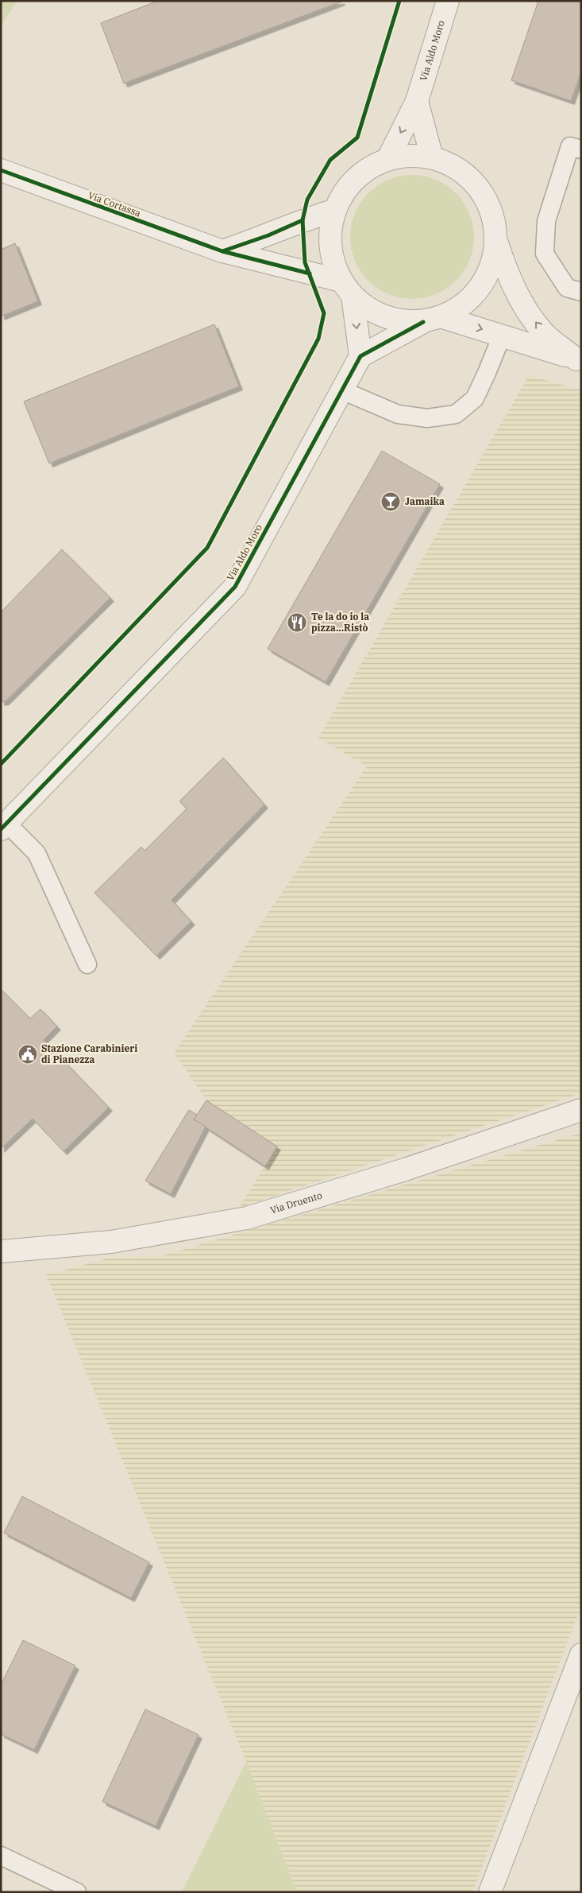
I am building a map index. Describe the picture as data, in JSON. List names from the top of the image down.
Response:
{
  "streets": {
    "street": ["Via Aldo Moro", "Via Cortassa", "Via Druento"]
  },
  "places": {
    "bar": ["Jamaika"],
    "restaurant": ["Te la do io la pizza...Ristò"],
    "public building": ["Stazione Carabinieri di Pianezza"]
  }
}
